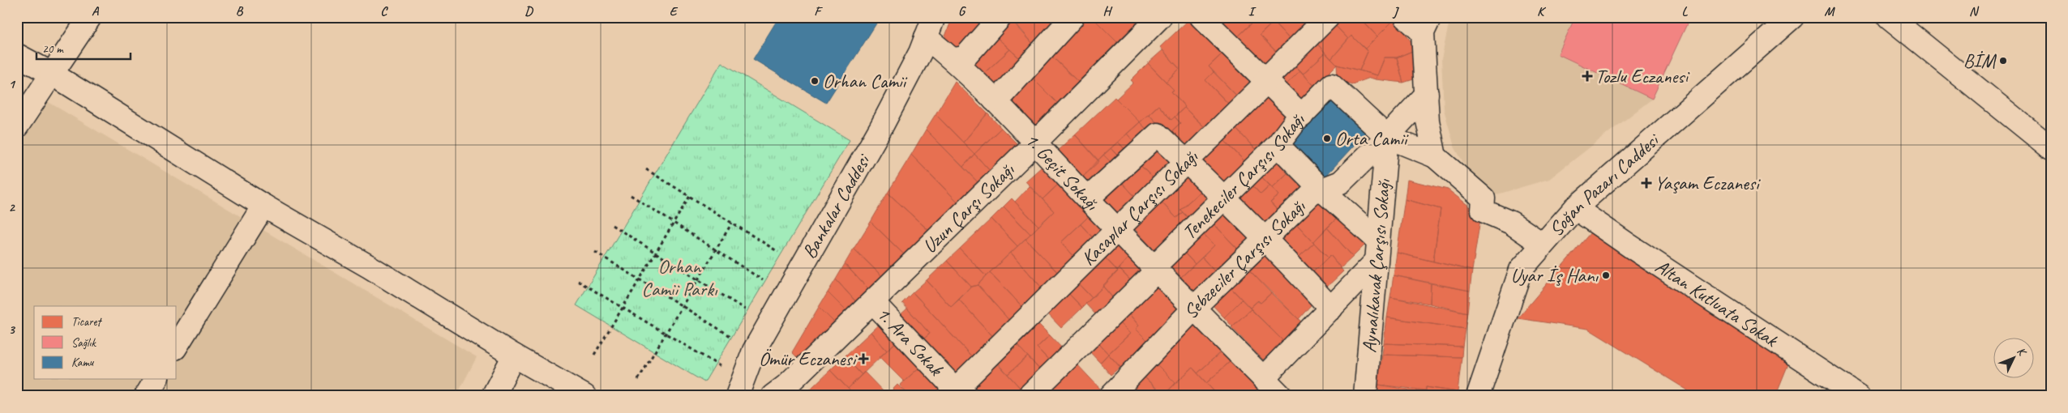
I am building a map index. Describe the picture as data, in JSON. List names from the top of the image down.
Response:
{
  "streets": {
    "street": [
      "1. Geçit Sokağı",
      "Tenekeciler Çarşısı Sokağı",
      "Soğan Pazarı Caddesi",
      "Bankalar Caddesi",
      "Kasaplar Çarşısı Sokağı",
      "Uzun Çarşı Sokağı",
      "Sebzeciler Çarşısı Sokağı",
      "Aynalıkavak Çarşısı Sokağı",
      "Altan Kutluata Sokak",
      "1. Ara Sokak"
    ]
  },
  "crossings": [
    ["1. Geçit Sokağı", "Tenekeciler Çarşısı Sokağı"],
    ["1. Geçit Sokağı", "Bankalar Caddesi"],
    ["1. Geçit Sokağı", "Kasaplar Çarşısı Sokağı"],
    ["1. Geçit Sokağı", "Uzun Çarşı Sokağı"],
    ["1. Geçit Sokağı", "Sebzeciler Çarşısı Sokağı"],
    ["Tenekeciler Çarşısı Sokağı", "Sebzeciler Çarşısı Sokağı"],
    ["Tenekeciler Çarşısı Sokağı", "Aynalıkavak Çarşısı Sokağı"],
    ["Soğan Pazarı Caddesi", "Altan Kutluata Sokak"],
    ["Kasaplar Çarşısı Sokağı", "1. Ara Sokak"],
    ["Uzun Çarşı Sokağı", "1. Ara Sokak"],
    ["Sebzeciler Çarşısı Sokağı", "Aynalıkavak Çarşısı Sokağı"]
  ],
  "parks": ["Orhan Camii Parkı"],
  "places": {
    "other": [
      "BİM",
      "Orhan Camii",
      "Orta Camii",
      "Uyar İş Hanı"
    ],
    "health": ["Tozlu Eczanesi", "Yaşam Eczanesi", "Ömür Eczanesi"]
  },
  "legend": ["Ticaret", "Sağlık", "Kamu"],
  "scale_bar": "20 m",
  "north": "top right",
  "grid": {
    "columns": [
      "A",
      "B",
      "C",
      "D",
      "E",
      "F",
      "G",
      "H",
      "I",
      "J",
      "K",
      "L",
      "M",
      "N"
    ],
    "rows": ["1", "2", "3"]
  }
}
